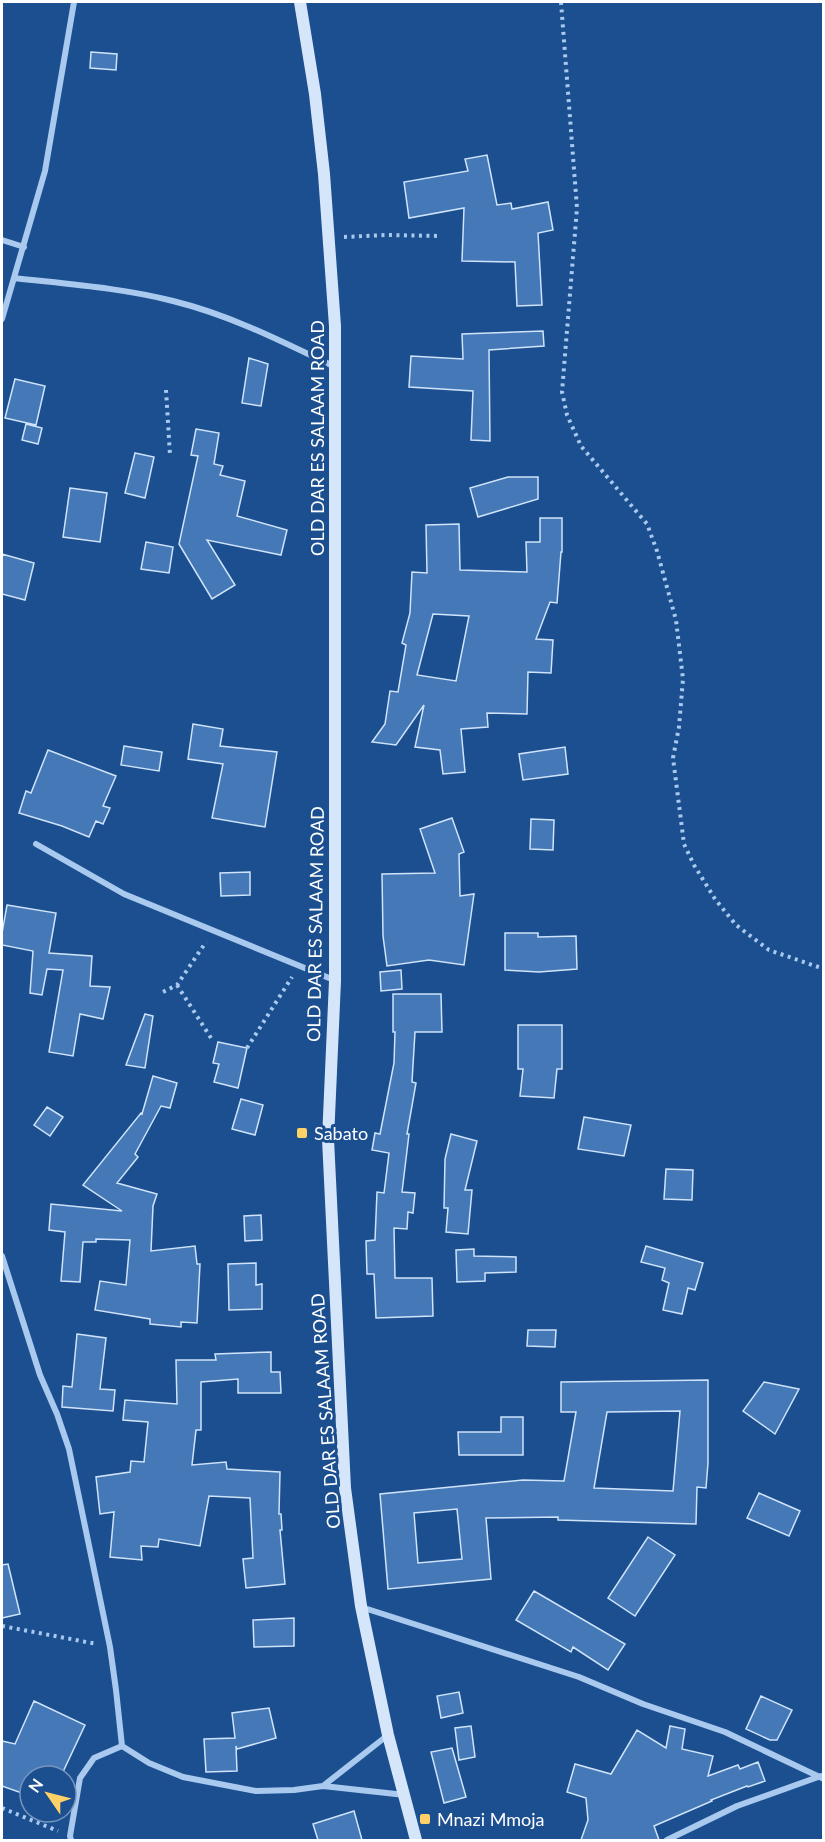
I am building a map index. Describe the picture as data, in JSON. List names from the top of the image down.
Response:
{
  "streets": {
    "street": ["OLD DAR ES SALAAM ROAD"]
  },
  "places": {
    "transit": ["Sabato", "Mnazi Mmoja"]
  },
  "north": "top left"
}
